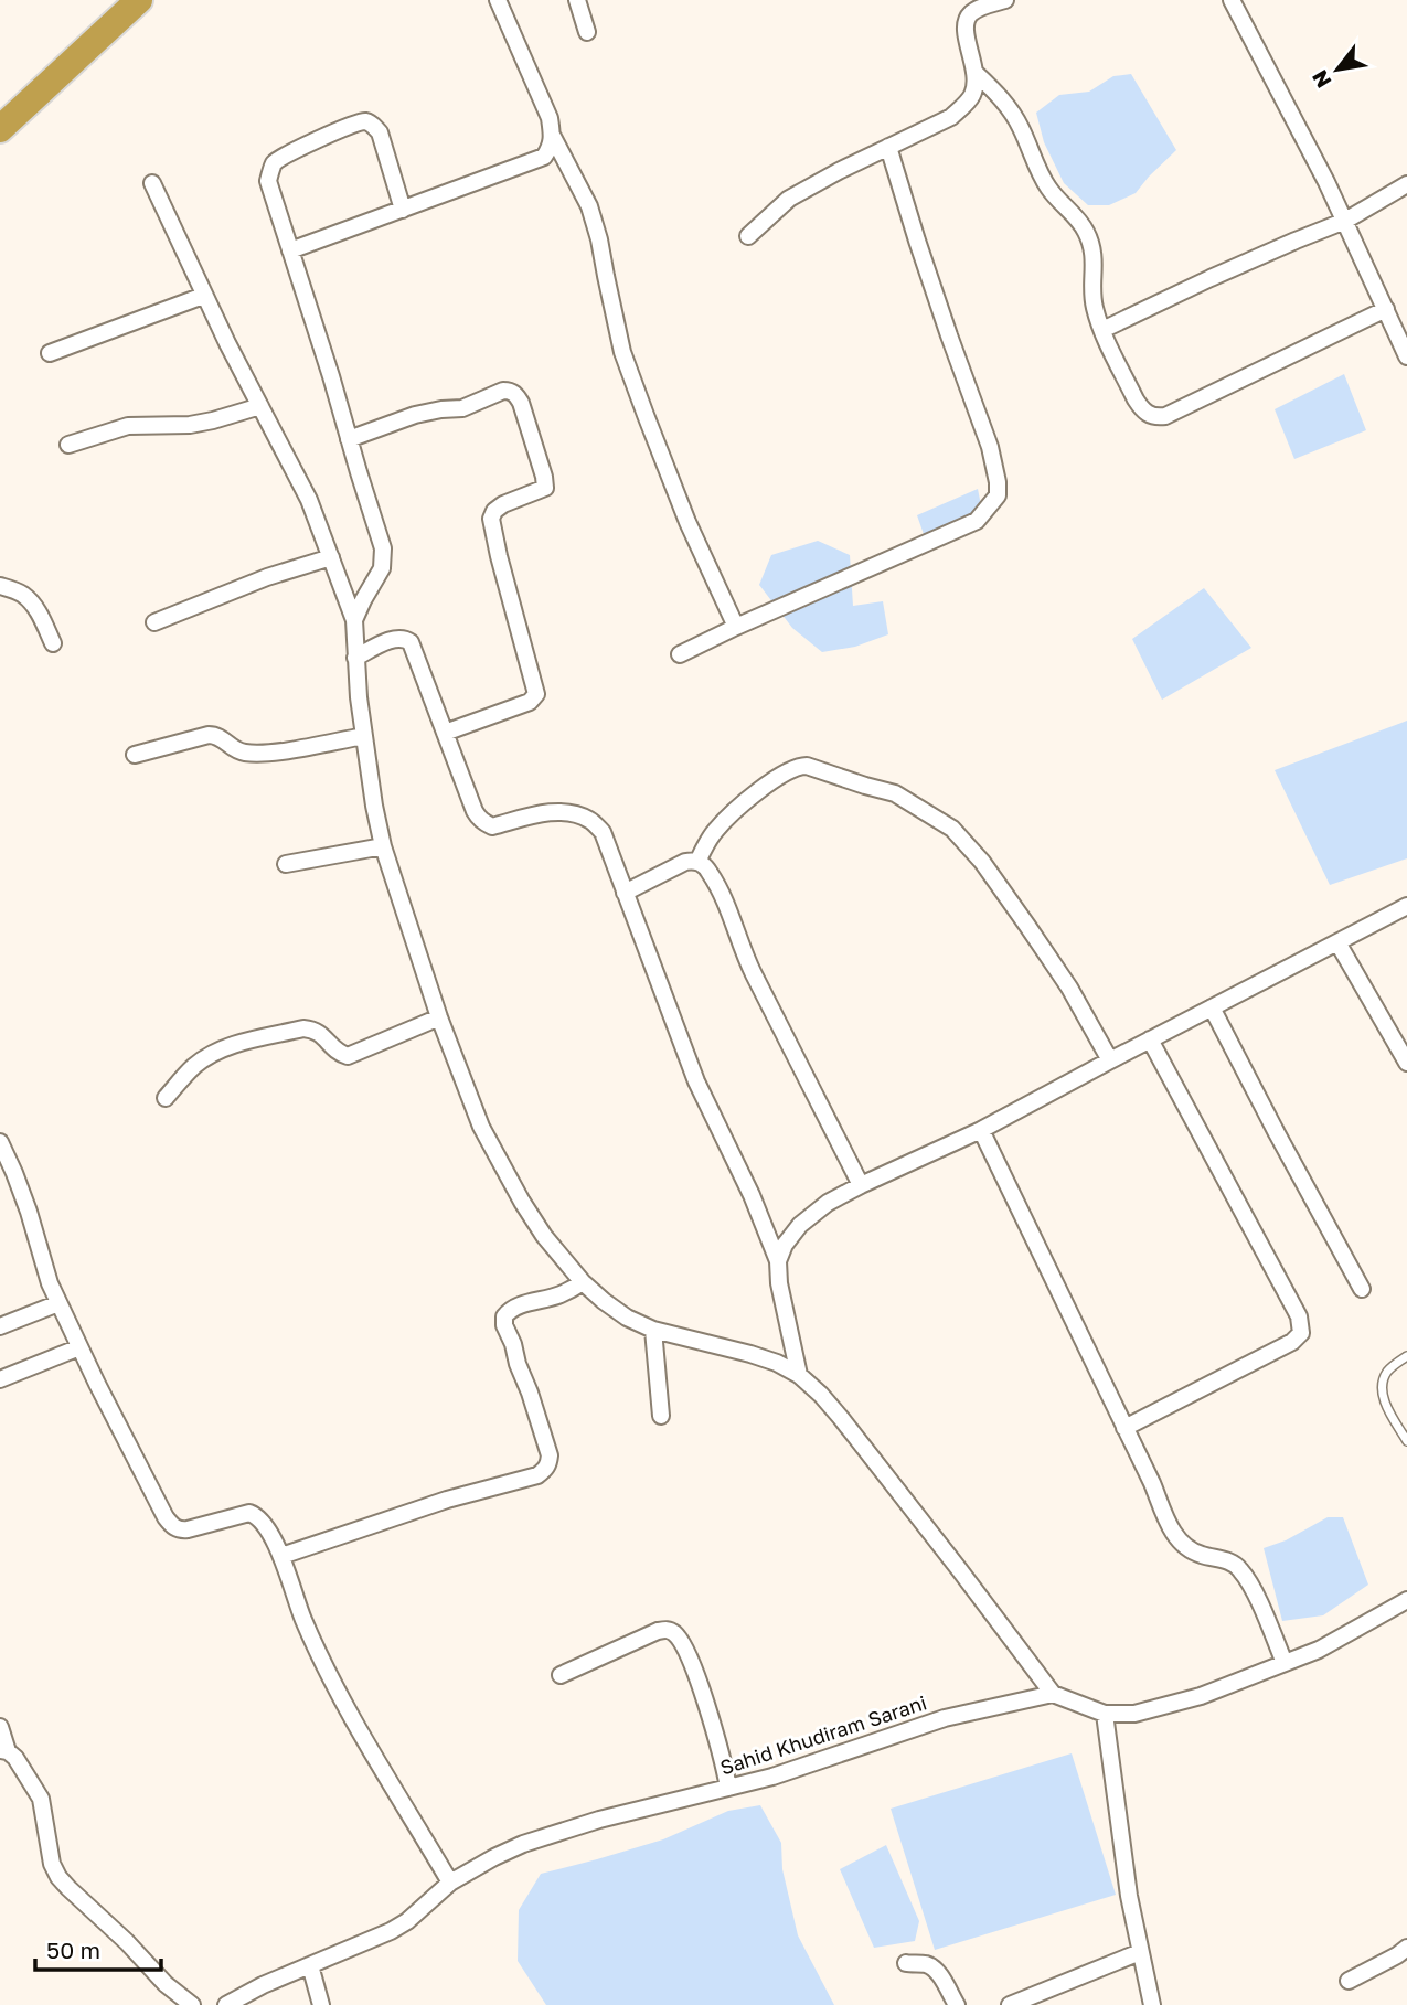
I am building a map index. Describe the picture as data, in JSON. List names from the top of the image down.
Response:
{
  "streets": {
    "street": ["Sahid Khudiram Sarani"]
  },
  "scale_bar": "50 m",
  "north": "bottom left"
}
